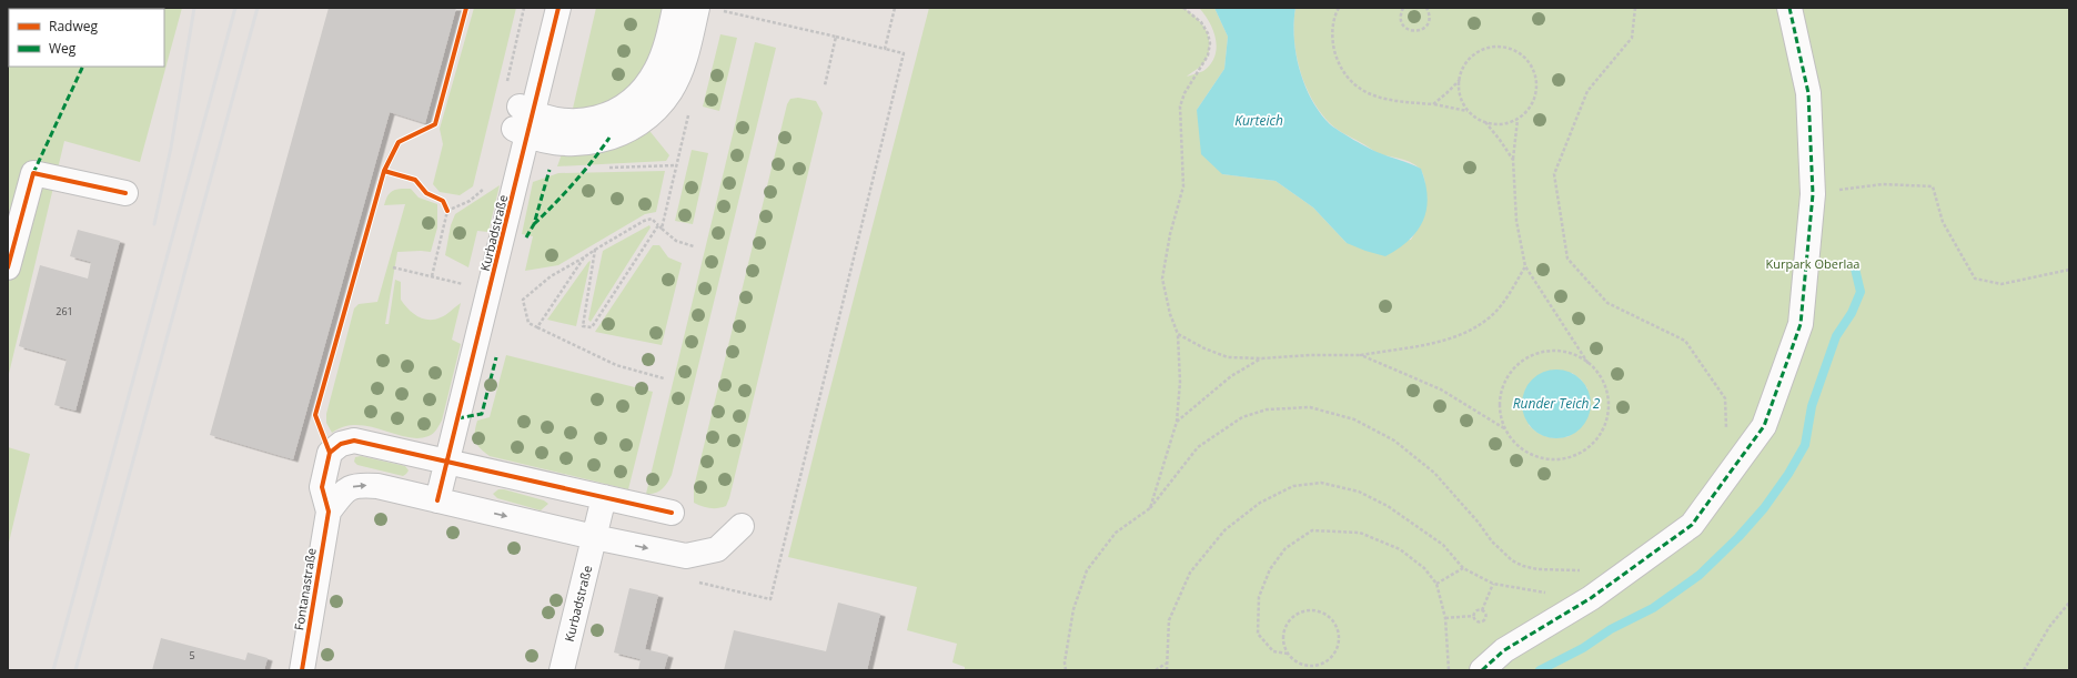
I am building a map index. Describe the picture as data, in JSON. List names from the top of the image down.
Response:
{
  "streets": {
    "street": ["Kurbadstraße", "Fontanastraße"]
  },
  "water": ["Kurteich", "Runder Teich 2"],
  "parks": ["Kurpark Oberlaa"],
  "house_numbers": ["261", "5"],
  "legend": ["Radweg", "Weg"]
}
